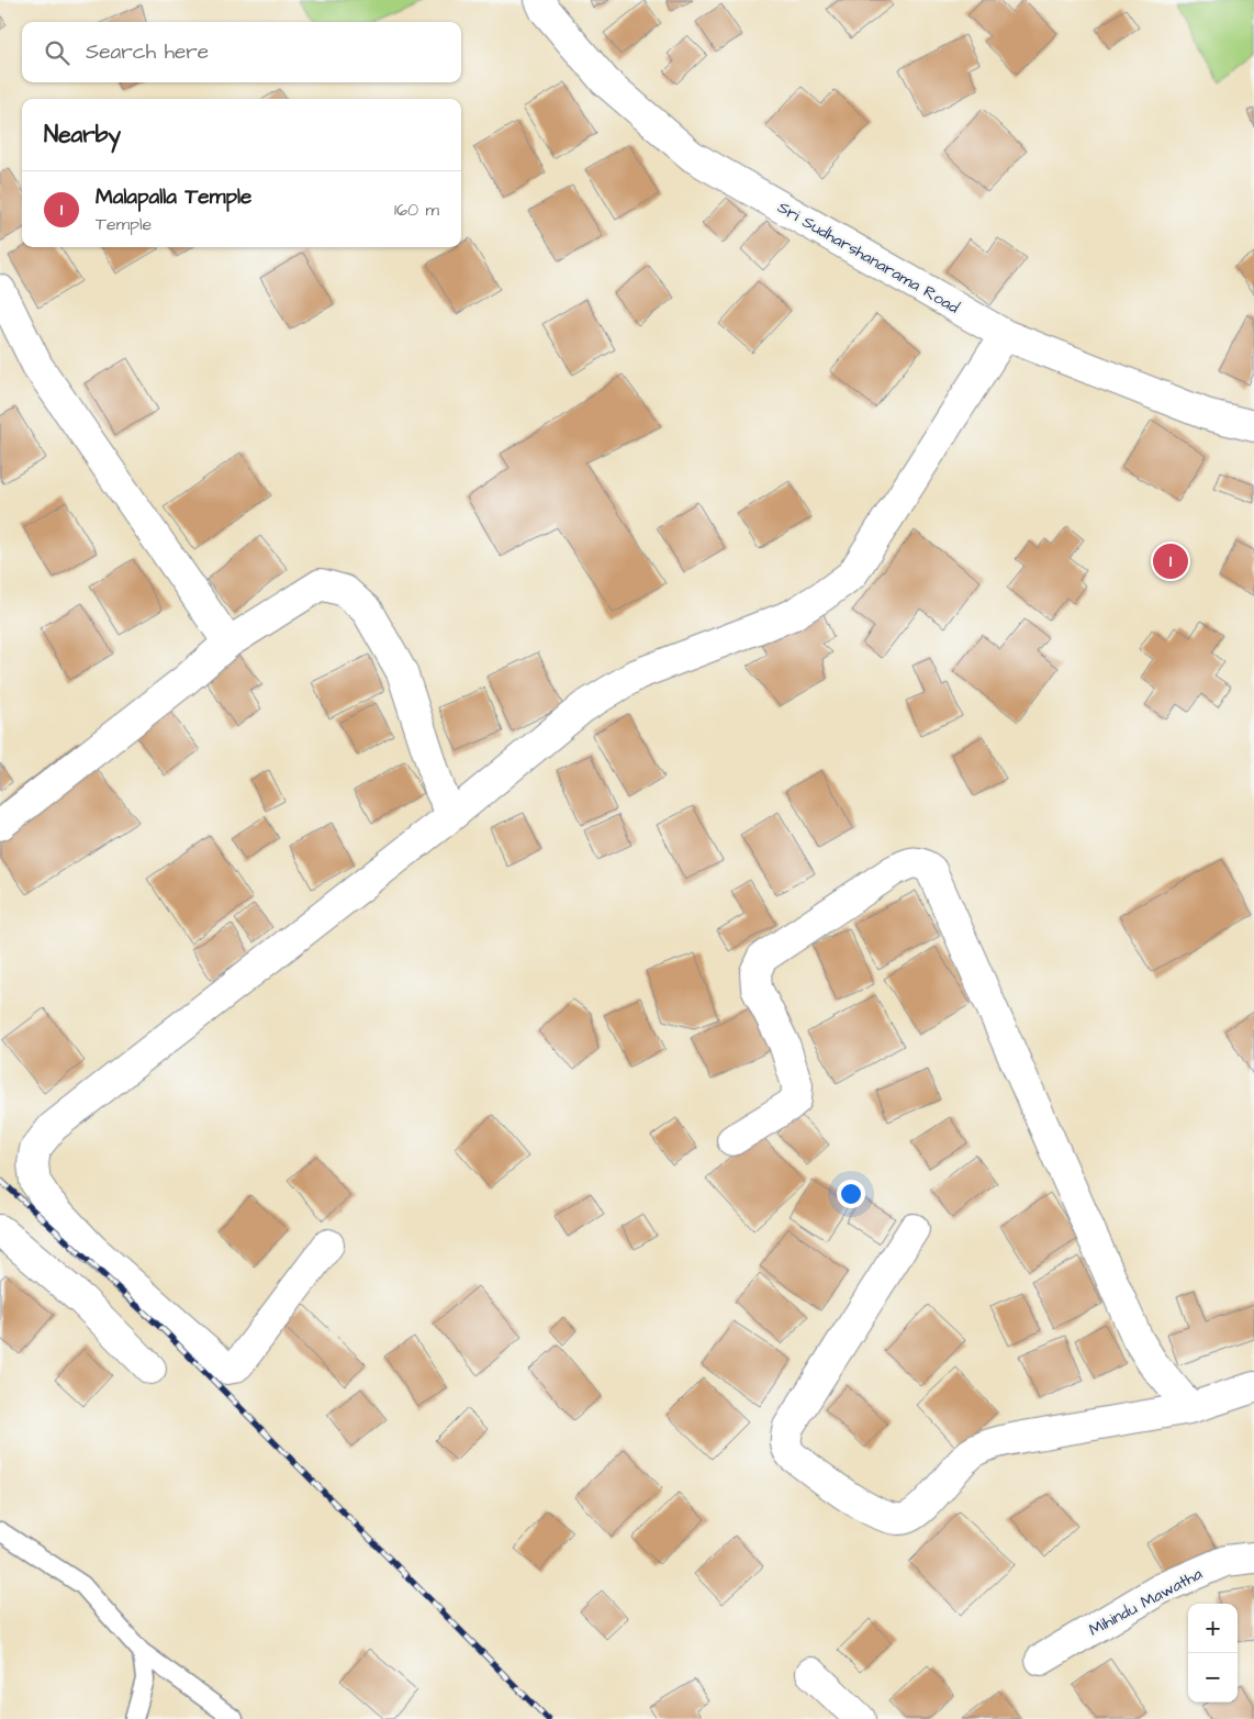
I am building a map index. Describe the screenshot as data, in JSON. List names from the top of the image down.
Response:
{
  "streets": {
    "street": ["Sri Sudharshanarama Road", "Mihindu Mawatha"]
  },
  "page": {
    "search": "Search here",
    "heading": "Nearby",
    "list": [
      {
        "mark": "1",
        "name": "Malapalla Temple",
        "note": "Temple",
        "value": "160 m"
      }
    ],
    "pins": "1",
    "map_buttons": ["+", "−"]
  }
}
